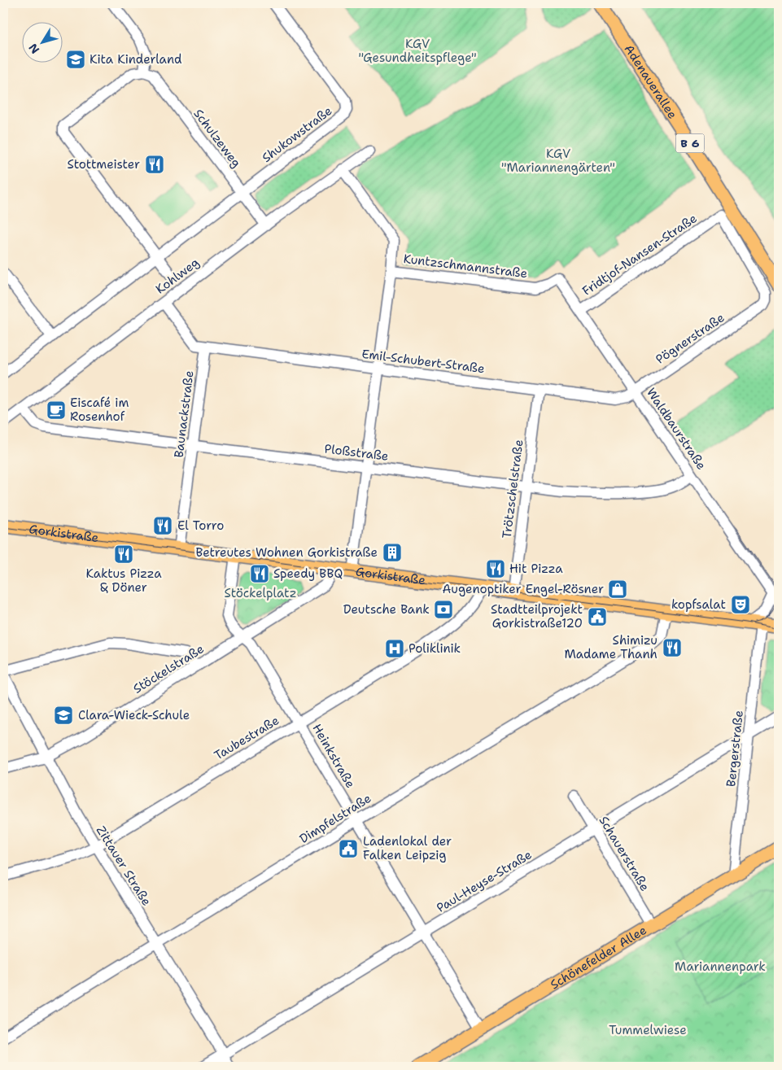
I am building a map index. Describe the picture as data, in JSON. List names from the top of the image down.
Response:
{
  "streets": {
    "main road": [
      "Adenauerallee",
      "B 6",
      "Gorkistraße",
      "Schönefelder Allee"
    ],
    "street": [
      "Shukowstraße",
      "Schulzeweg",
      "Fridtjof-Nansen-Straße",
      "Kuntzschmannstraße",
      "Kohlweg",
      "Pögnerstraße",
      "Emil-Schubert-Straße",
      "Baunackstraße",
      "Waldbaurstraße",
      "Ploßstraße",
      "Trötzschelstraße",
      "Stöckelstraße",
      "Taubestraße",
      "Bergerstraße",
      "Heinkstraße",
      "Dimpfelstraße",
      "Schauerstraße",
      "Zittauer Straße",
      "Paul-Heyse-Straße"
    ]
  },
  "crossings": [
    ["Shukowstraße", "Schulzeweg"],
    ["Schulzeweg", "Kohlweg"],
    ["Fridtjof-Nansen-Straße", "Pögnerstraße"],
    ["Fridtjof-Nansen-Straße", "Waldbaurstraße"],
    ["Kuntzschmannstraße", "Waldbaurstraße"],
    ["Kohlweg", "Ploßstraße"],
    ["Pögnerstraße", "Emil-Schubert-Straße"],
    ["Pögnerstraße", "Waldbaurstraße"],
    ["Emil-Schubert-Straße", "Baunackstraße"],
    ["Emil-Schubert-Straße", "Waldbaurstraße"],
    ["Emil-Schubert-Straße", "Trötzschelstraße"],
    ["Baunackstraße", "Ploßstraße"],
    ["Baunackstraße", "Gorkistraße"],
    ["Waldbaurstraße", "Ploßstraße"],
    ["Waldbaurstraße", "Gorkistraße"],
    ["Waldbaurstraße", "Bergerstraße"],
    ["Ploßstraße", "Trötzschelstraße"],
    ["Trötzschelstraße", "Gorkistraße"],
    ["Gorkistraße", "Stöckelstraße"],
    ["Gorkistraße", "Taubestraße"],
    ["Gorkistraße", "Bergerstraße"],
    ["Gorkistraße", "Heinkstraße"],
    ["Gorkistraße", "Dimpfelstraße"],
    ["Stöckelstraße", "Heinkstraße"],
    ["Stöckelstraße", "Zittauer Straße"],
    ["Taubestraße", "Heinkstraße"],
    ["Taubestraße", "Zittauer Straße"],
    ["Bergerstraße", "Paul-Heyse-Straße"],
    ["Bergerstraße", "Schönefelder Allee"],
    ["Heinkstraße", "Dimpfelstraße"],
    ["Heinkstraße", "Paul-Heyse-Straße"],
    ["Heinkstraße", "Schönefelder Allee"],
    ["Dimpfelstraße", "Zittauer Straße"],
    ["Schauerstraße", "Paul-Heyse-Straße"],
    ["Schauerstraße", "Schönefelder Allee"],
    ["Zittauer Straße", "Paul-Heyse-Straße"]
  ],
  "parks": [
    "KGV \"Gesundheitspflege\"",
    "KGV \"Mariannengärten\"",
    "Stöckelplatz",
    "Mariannenpark",
    "Tummelwiese"
  ],
  "places": {
    "school or university": ["Kita Kinderland", "Clara-Wieck-Schule"],
    "restaurant": [
      "Stottmeister",
      "El Torro",
      "Kaktus Pizza & Döner",
      "Hit Pizza",
      "Speedy BBQ",
      "Shimizu Madame Thanh"
    ],
    "cafe": ["Eiscafé im Rosenhof"],
    "building": ["Betreutes Wohnen Gorkistraße"],
    "shop": ["Augenoptiker Engel-Rösner"],
    "theatre": ["kopfsalat"],
    "bank": ["Deutsche Bank"],
    "public building": ["Stadtteilprojekt Gorkistraße120", "Ladenlokal der Falken Leipzig"],
    "hospital": ["Poliklinik"]
  },
  "north": "bottom left"
}
